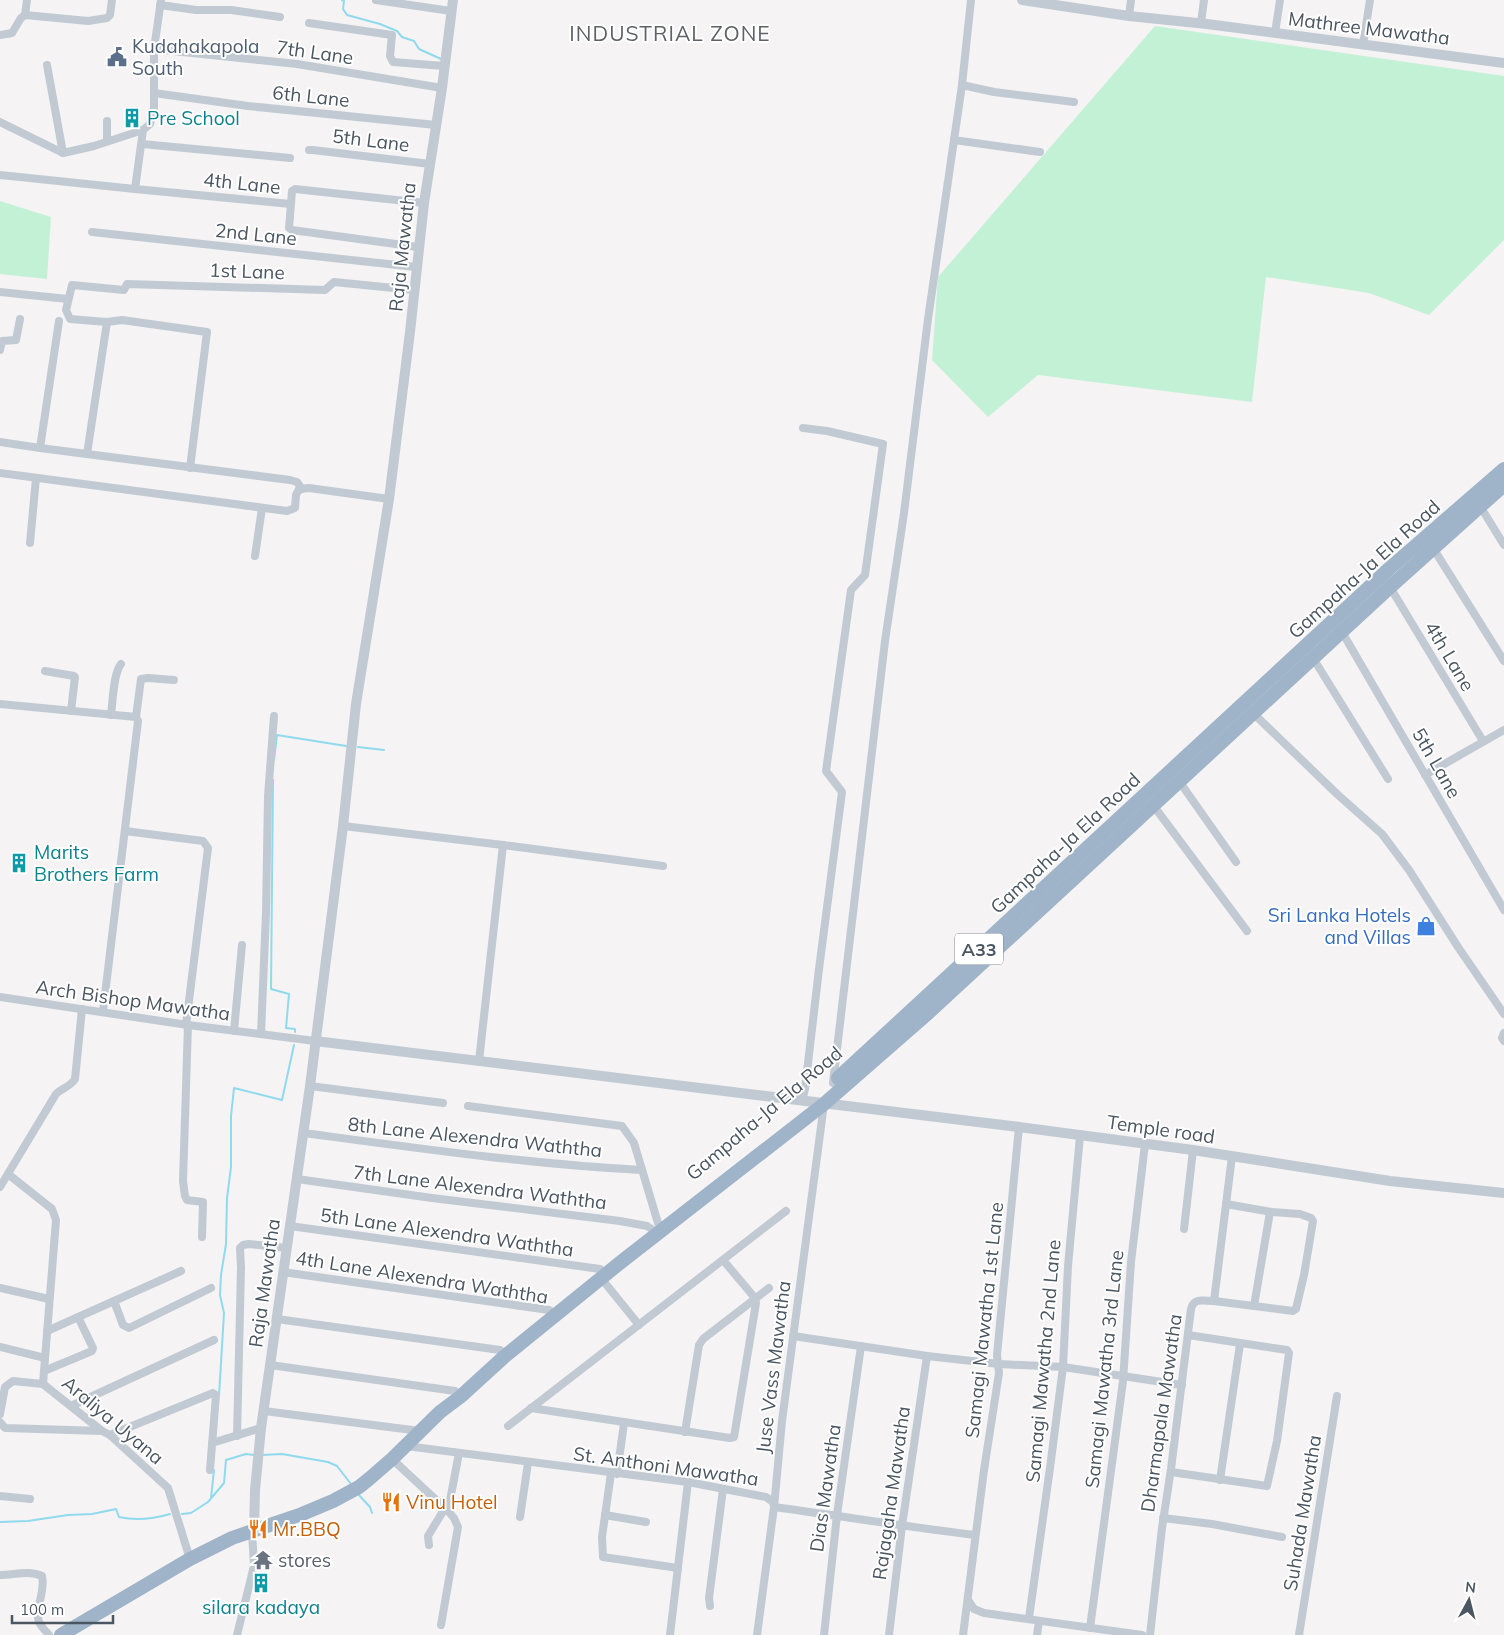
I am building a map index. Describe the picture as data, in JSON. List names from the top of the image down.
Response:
{
  "streets": {
    "highway": ["Gampaha-Ja Ela Road", "A33"],
    "street": [
      "Mathree Mawatha",
      "7th Lane",
      "6th Lane",
      "5th Lane",
      "4th Lane",
      "2nd Lane",
      "Raja Mawatha",
      "1st Lane",
      "Arch Bishop Mawatha",
      "Temple road",
      "8th Lane Alexendra Waththa",
      "7th Lane Alexendra Waththa",
      "5th Lane Alexendra Waththa",
      "4th Lane Alexendra Waththa",
      "Samagi Mawatha 1st Lane",
      "Samagi Mawatha 2nd Lane",
      "Juse Vass Mawatha",
      "Samagi Mawatha 3rd Lane",
      "Dharmapala Mawatha",
      "Araliya Uyana",
      "St. Anthoni Mawatha",
      "Dias Mawatha",
      "Rajagaha Mawatha",
      "Suhada Mawatha"
    ]
  },
  "crossings": [
    ["7th Lane", "Raja Mawatha"],
    ["6th Lane", "Raja Mawatha"],
    ["5th Lane", "Raja Mawatha"],
    ["5th Lane", "Gampaha-Ja Ela Road"],
    ["4th Lane", "Raja Mawatha"],
    ["4th Lane", "Gampaha-Ja Ela Road"],
    ["2nd Lane", "Raja Mawatha"],
    ["Raja Mawatha", "1st Lane"],
    ["Raja Mawatha", "Gampaha-Ja Ela Road"],
    ["Raja Mawatha", "Arch Bishop Mawatha"],
    ["Raja Mawatha", "Temple road"],
    ["Raja Mawatha", "8th Lane Alexendra Waththa"],
    ["Raja Mawatha", "7th Lane Alexendra Waththa"],
    ["Raja Mawatha", "5th Lane Alexendra Waththa"],
    ["Raja Mawatha", "4th Lane Alexendra Waththa"],
    ["Gampaha-Ja Ela Road", "Temple road"],
    ["Gampaha-Ja Ela Road", "7th Lane Alexendra Waththa"],
    ["Gampaha-Ja Ela Road", "5th Lane Alexendra Waththa"],
    ["Gampaha-Ja Ela Road", "4th Lane Alexendra Waththa"],
    ["Gampaha-Ja Ela Road", "Juse Vass Mawatha"],
    ["Gampaha-Ja Ela Road", "Araliya Uyana"],
    ["Gampaha-Ja Ela Road", "St. Anthoni Mawatha"],
    ["Arch Bishop Mawatha", "Temple road"],
    ["Temple road", "Samagi Mawatha 1st Lane"],
    ["Temple road", "Samagi Mawatha 2nd Lane"],
    ["Temple road", "Juse Vass Mawatha"],
    ["Temple road", "Samagi Mawatha 3rd Lane"],
    ["Samagi Mawatha 1st Lane", "St. Anthoni Mawatha"],
    ["Juse Vass Mawatha", "St. Anthoni Mawatha"],
    ["St. Anthoni Mawatha", "Dias Mawatha"],
    ["St. Anthoni Mawatha", "Rajagaha Mawatha"]
  ],
  "districts": ["INDUSTRIAL ZONE"],
  "places": {
    "public building": ["Kudahakapola South"],
    "building": ["Pre School", "Marits Brothers Farm", "silara kadaya"],
    "shop": ["Sri Lanka Hotels and Villas"],
    "restaurant": ["Vinu Hotel", "Mr.BBQ"],
    "temple": ["stores"]
  },
  "scale_bar": "100 m",
  "north": "top"
}
